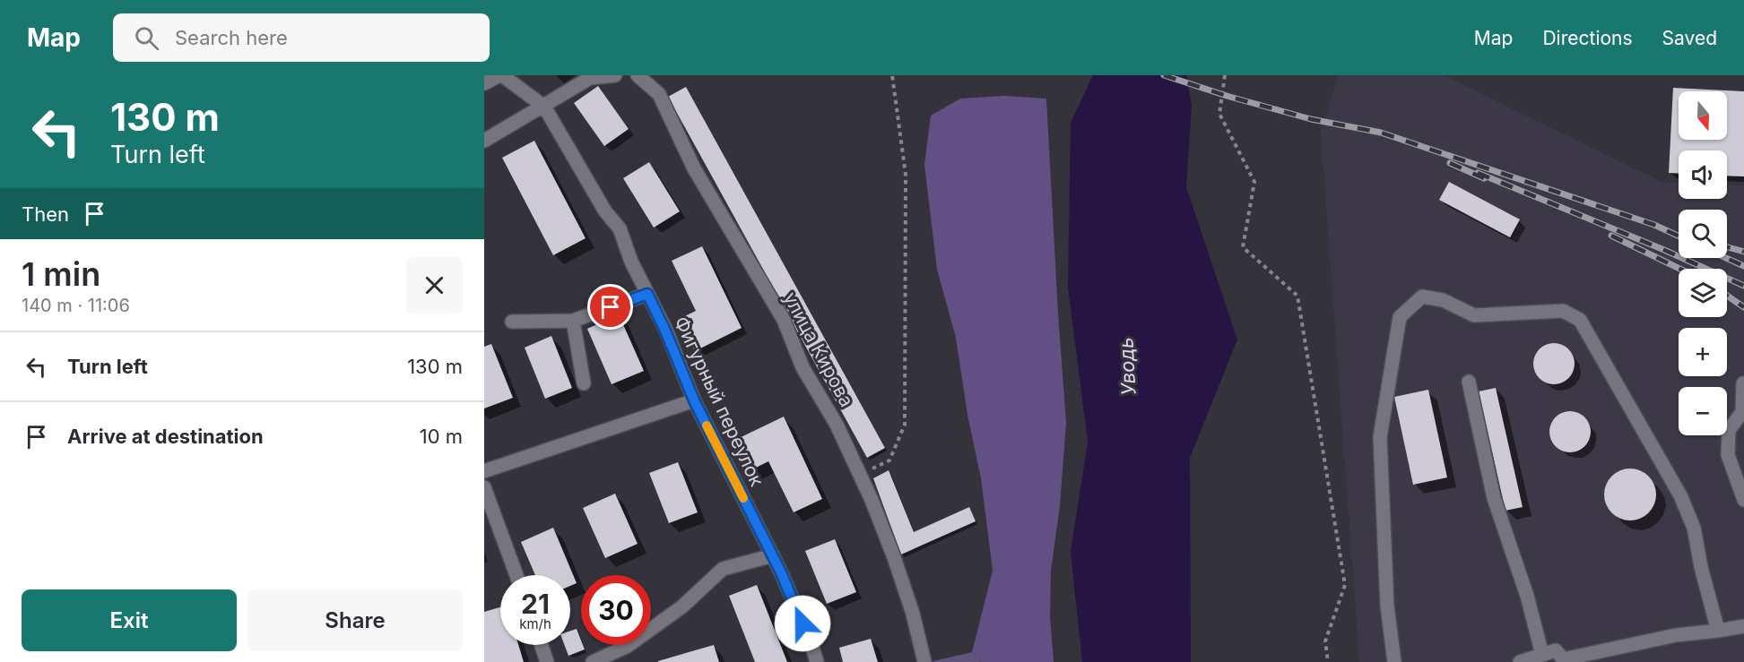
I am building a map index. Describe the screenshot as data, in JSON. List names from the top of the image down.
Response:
{
  "streets": {
    "street": ["улица Кирова", "Фигурный переулок"]
  },
  "water": ["Уводь"],
  "north": "bottom",
  "page": {
    "header": "Map",
    "search": "Search here",
    "nav": ["Map", "Directions", "Saved"],
    "turn": ["130 m", "Turn left"],
    "map_buttons": ["+", "−"],
    "then": "Then",
    "heading": ["1 min", "140 m · 11:06"],
    "list": [
      {
        "name": "Turn left",
        "value": "130 m"
      },
      {
        "name": "Arrive at destination",
        "value": "10 m"
      }
    ],
    "speed": "21 km/h",
    "limit": "30",
    "buttons": ["Exit", "Share"]
  }
}
